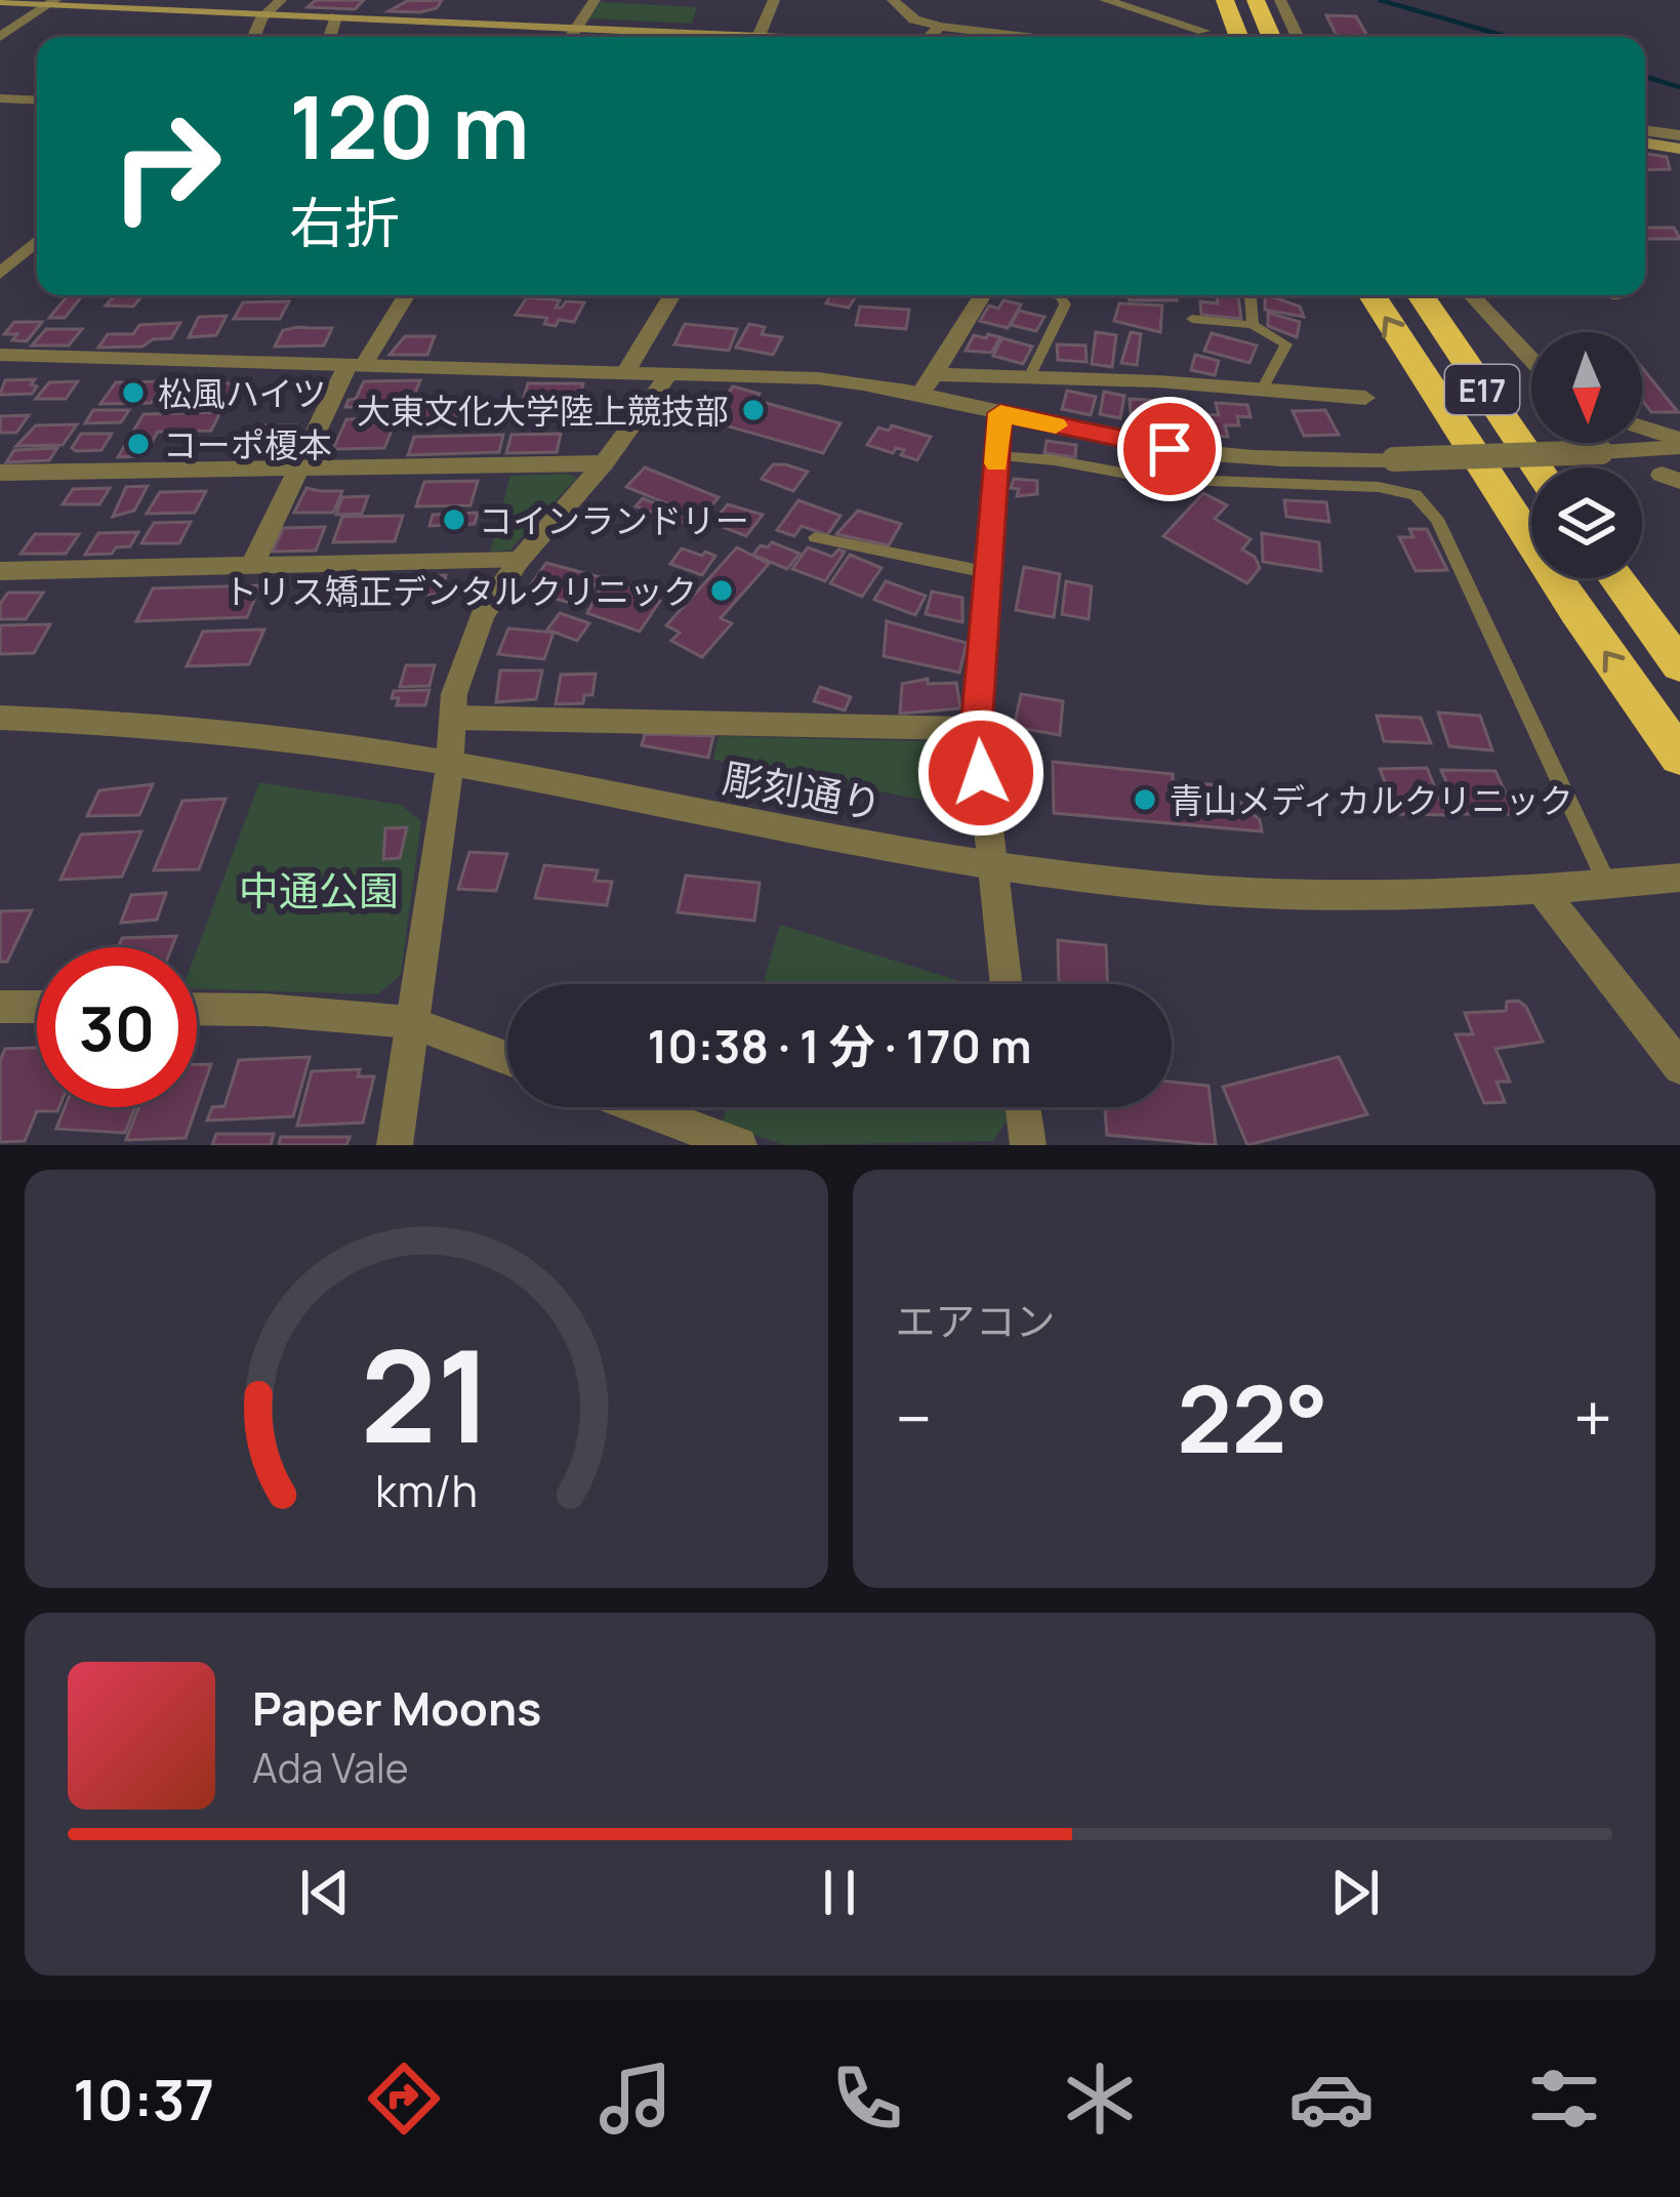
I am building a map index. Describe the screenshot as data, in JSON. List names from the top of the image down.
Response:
{
  "streets": {
    "highway": ["E17"],
    "street": ["彫刻通り"]
  },
  "parks": ["中通公園"],
  "places": [
    "松風ハイツ",
    "大東文化大学陸上競技部",
    "コーポ榎本",
    "コインランドリー",
    "トリス矯正デンタルクリニック",
    "青山メディカルクリニック"
  ],
  "north": "bottom",
  "page": {
    "turn": ["120 m", "右折"],
    "limit": "30",
    "trip": "10:38 · 1 分 · 170 m",
    "tile": "エアコン",
    "heat": ["−", "22°", "+"],
    "song": ["Paper Moons", "Ada Vale"],
    "tabs": "10:37",
    "gauge": ["21", "km/h"]
  }
}
